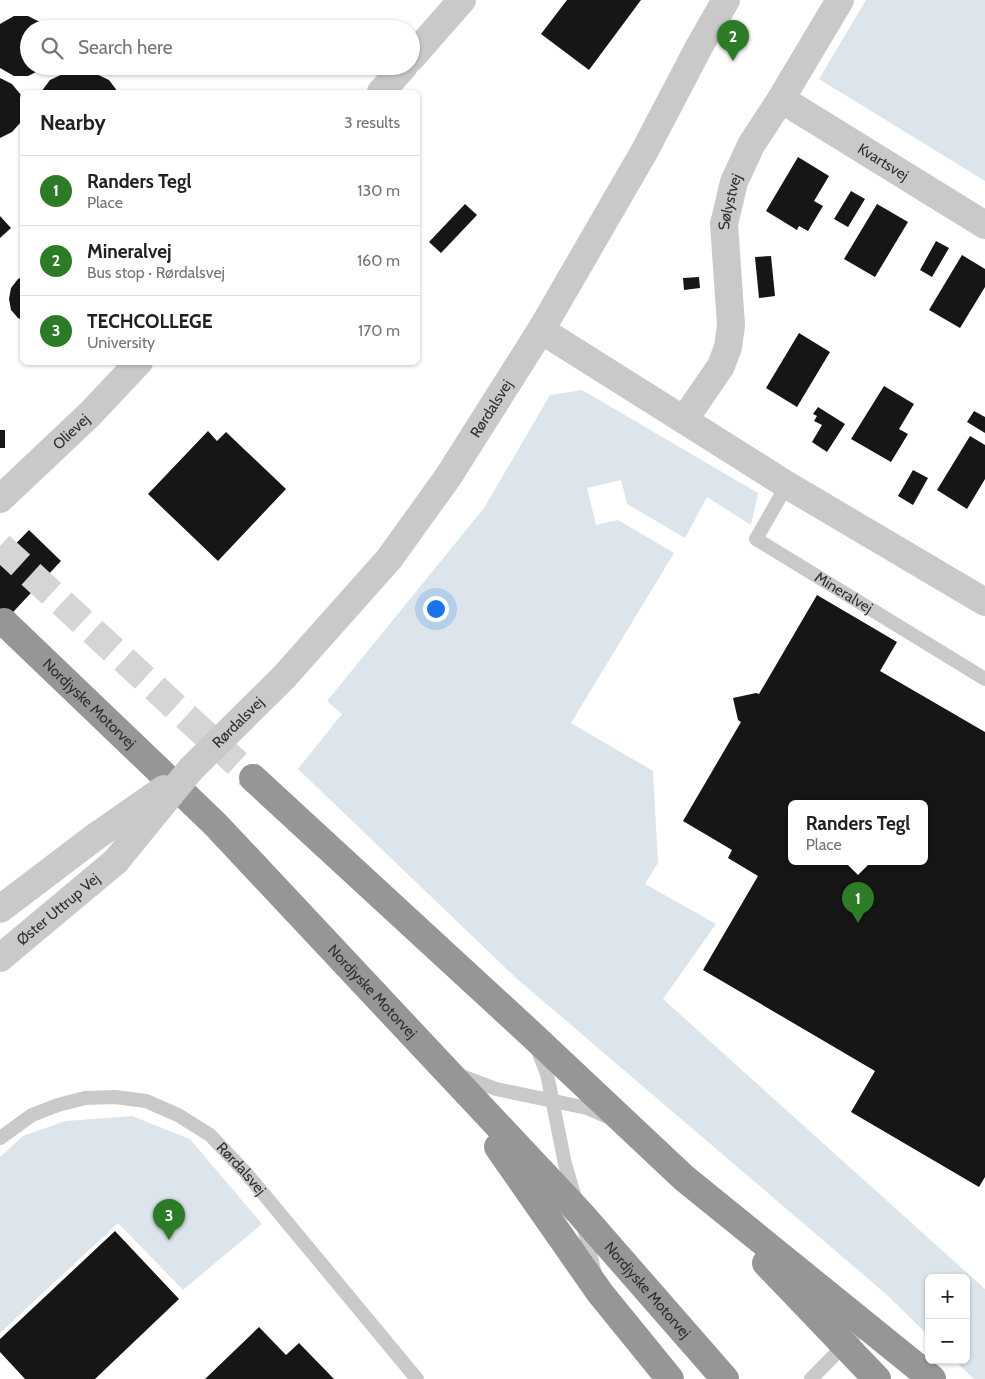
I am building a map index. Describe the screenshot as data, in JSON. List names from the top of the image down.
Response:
{
  "streets": {
    "highway": ["Nordjyske Motorvej"],
    "street": [
      "Kvartsvej",
      "Sølystvej",
      "Rørdalsvej",
      "Olievej",
      "Øster Uttrup Vej"
    ],
    "lane": ["Mineralvej"]
  },
  "crossings": [
    ["Kvartsvej", "Sølystvej"],
    ["Rørdalsvej", "Øster Uttrup Vej"]
  ],
  "page": {
    "pins": ["2", "1", "3"],
    "search": "Search here",
    "heading": ["Nearby", "3 results"],
    "list": [
      {
        "mark": "1",
        "name": "Randers Tegl",
        "note": "Place",
        "value": "130 m"
      },
      {
        "mark": "2",
        "name": "Mineralvej",
        "note": "Bus stop · Rørdalsvej",
        "value": "160 m"
      },
      {
        "mark": "3",
        "name": "TECHCOLLEGE",
        "note": "University",
        "value": "170 m"
      }
    ],
    "popup": ["Randers Tegl", "Place"],
    "map_buttons": ["+", "−"]
  }
}
